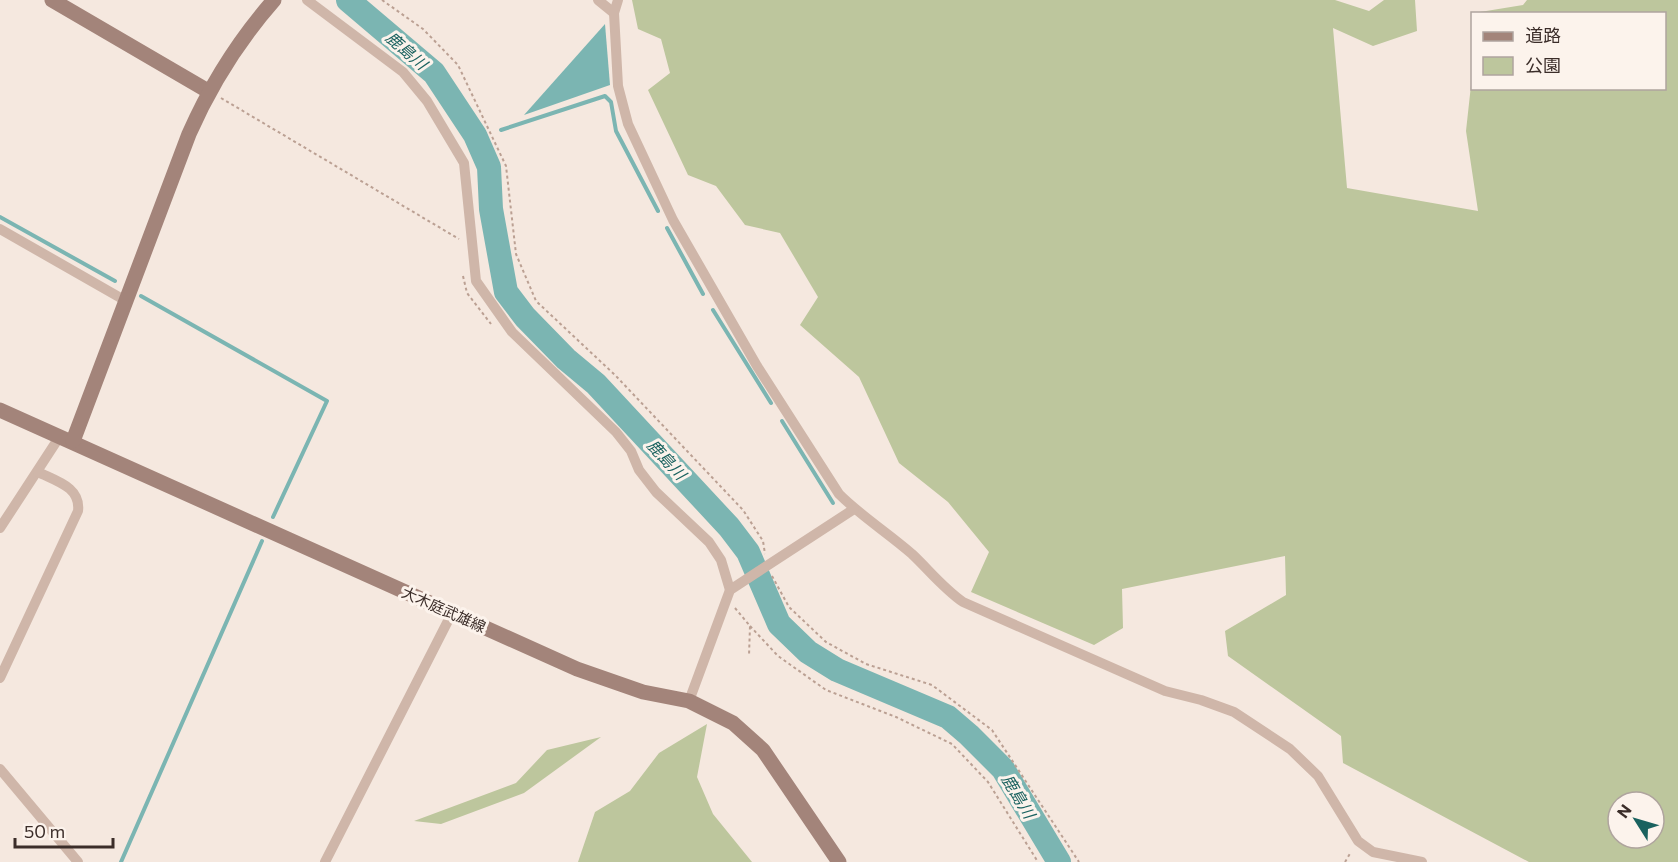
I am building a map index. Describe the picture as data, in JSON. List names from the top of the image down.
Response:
{
  "streets": {
    "main road": ["大木庭武雄線"]
  },
  "water": ["鹿島川"],
  "legend": ["道路", "公園"],
  "scale_bar": "50 m",
  "north": "top left"
}
